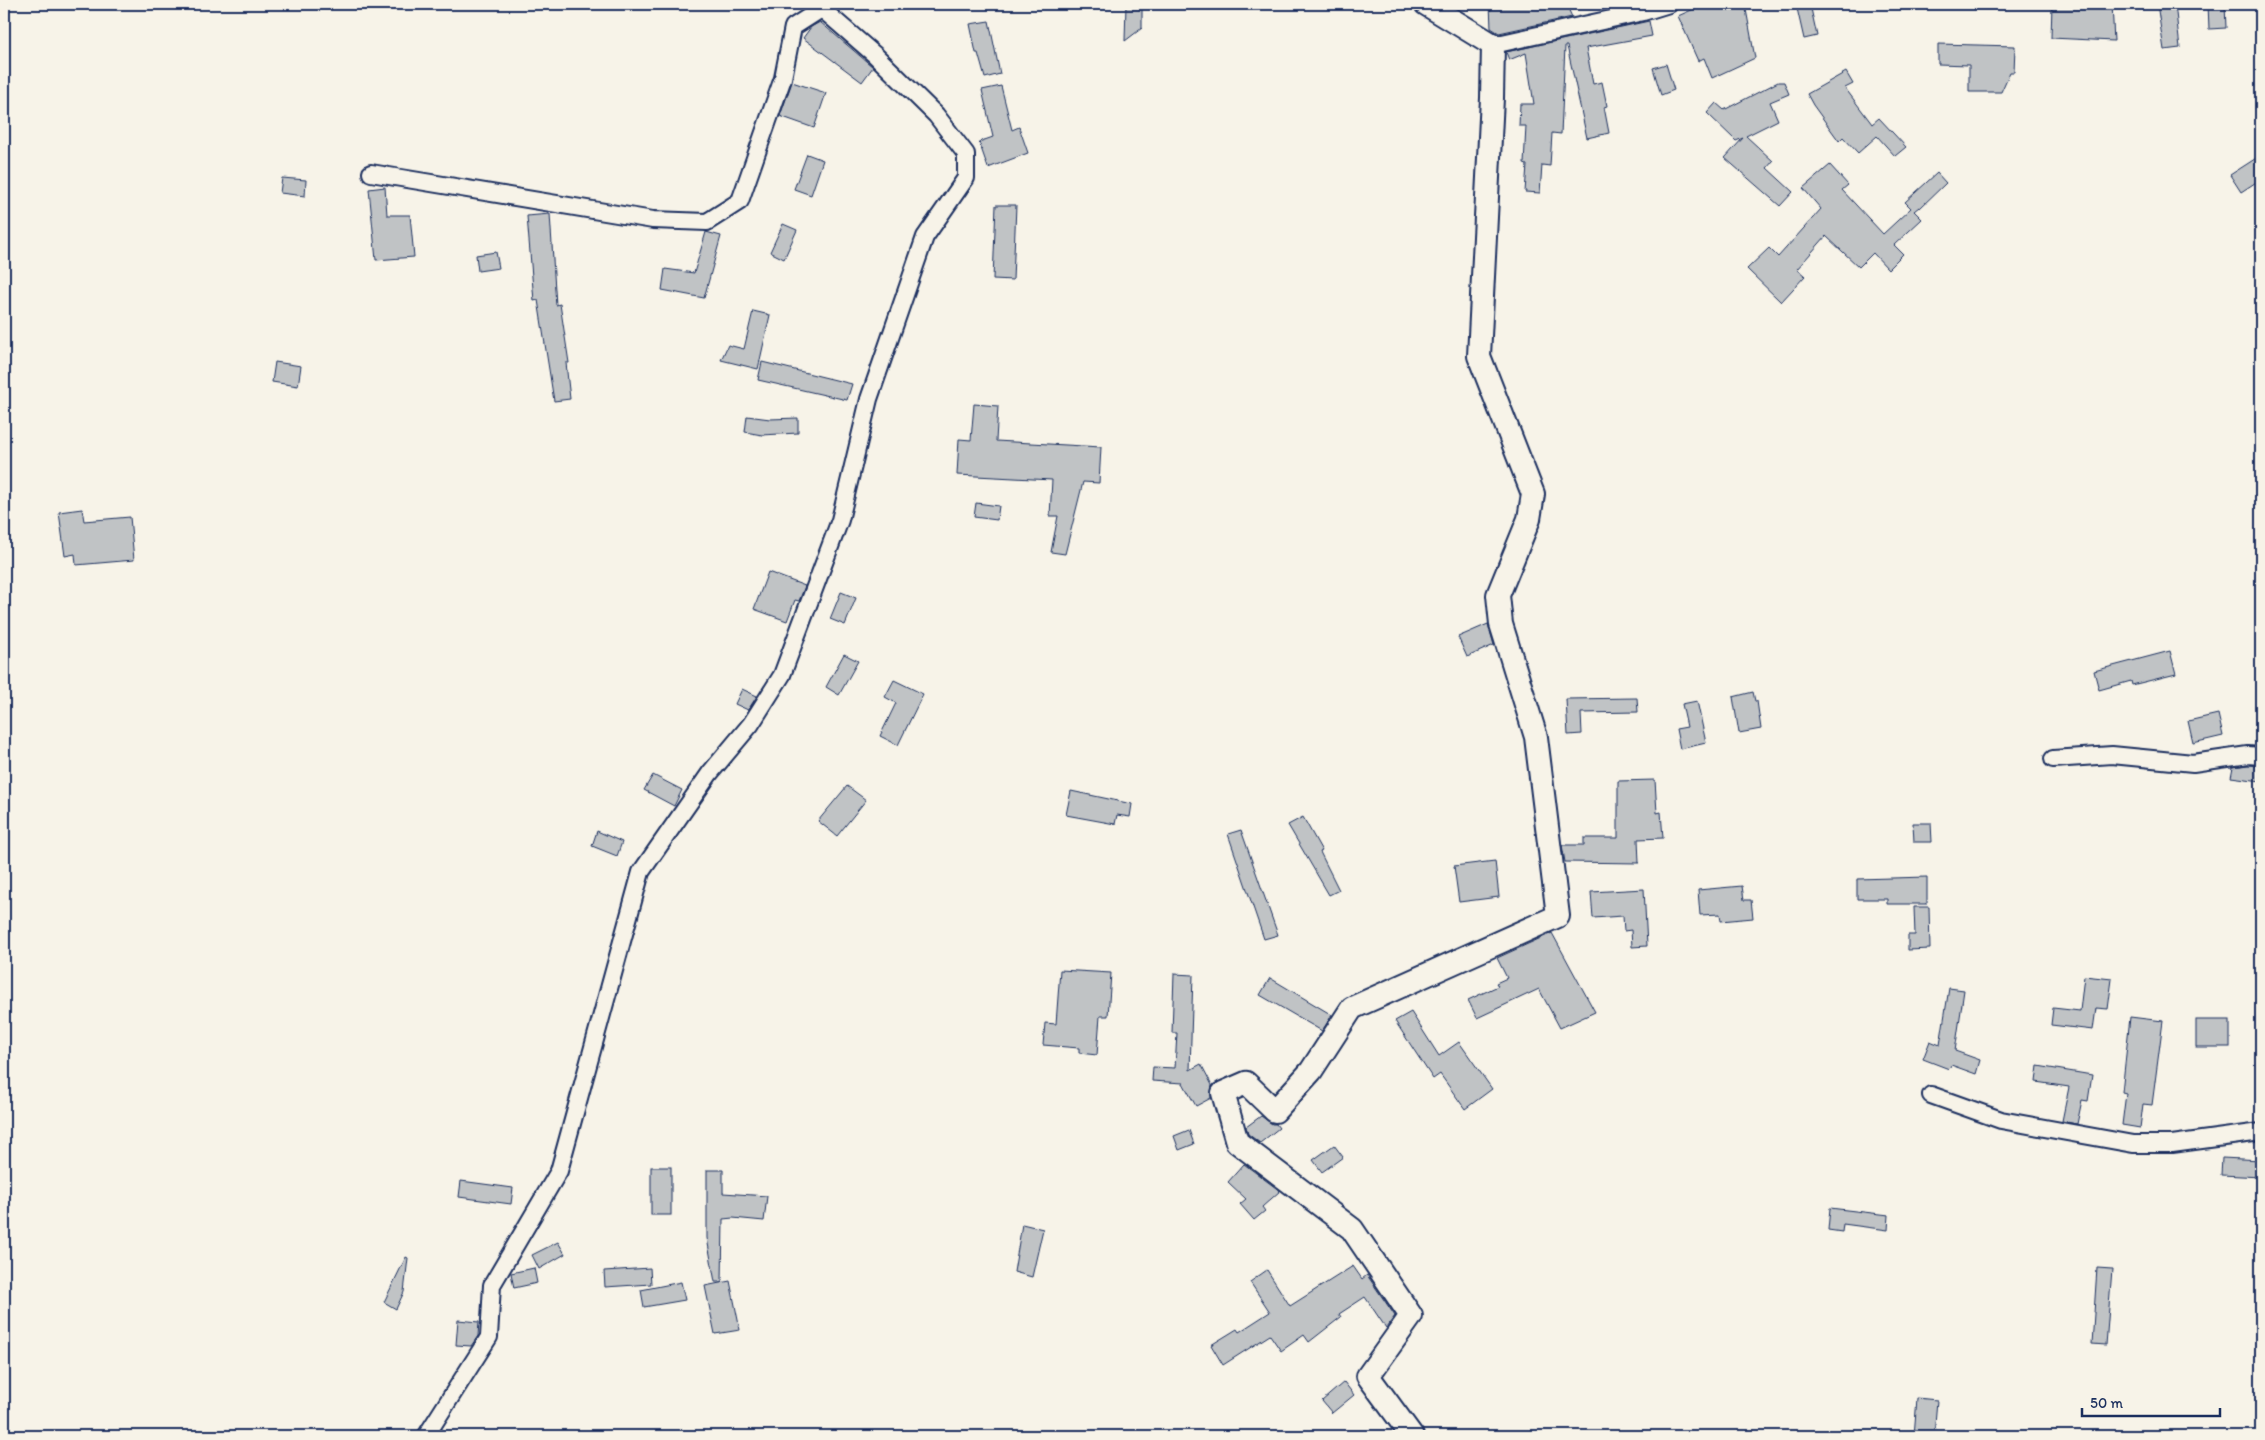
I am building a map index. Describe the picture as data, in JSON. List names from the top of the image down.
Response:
{
  "scale_bar": "50 m"
}
